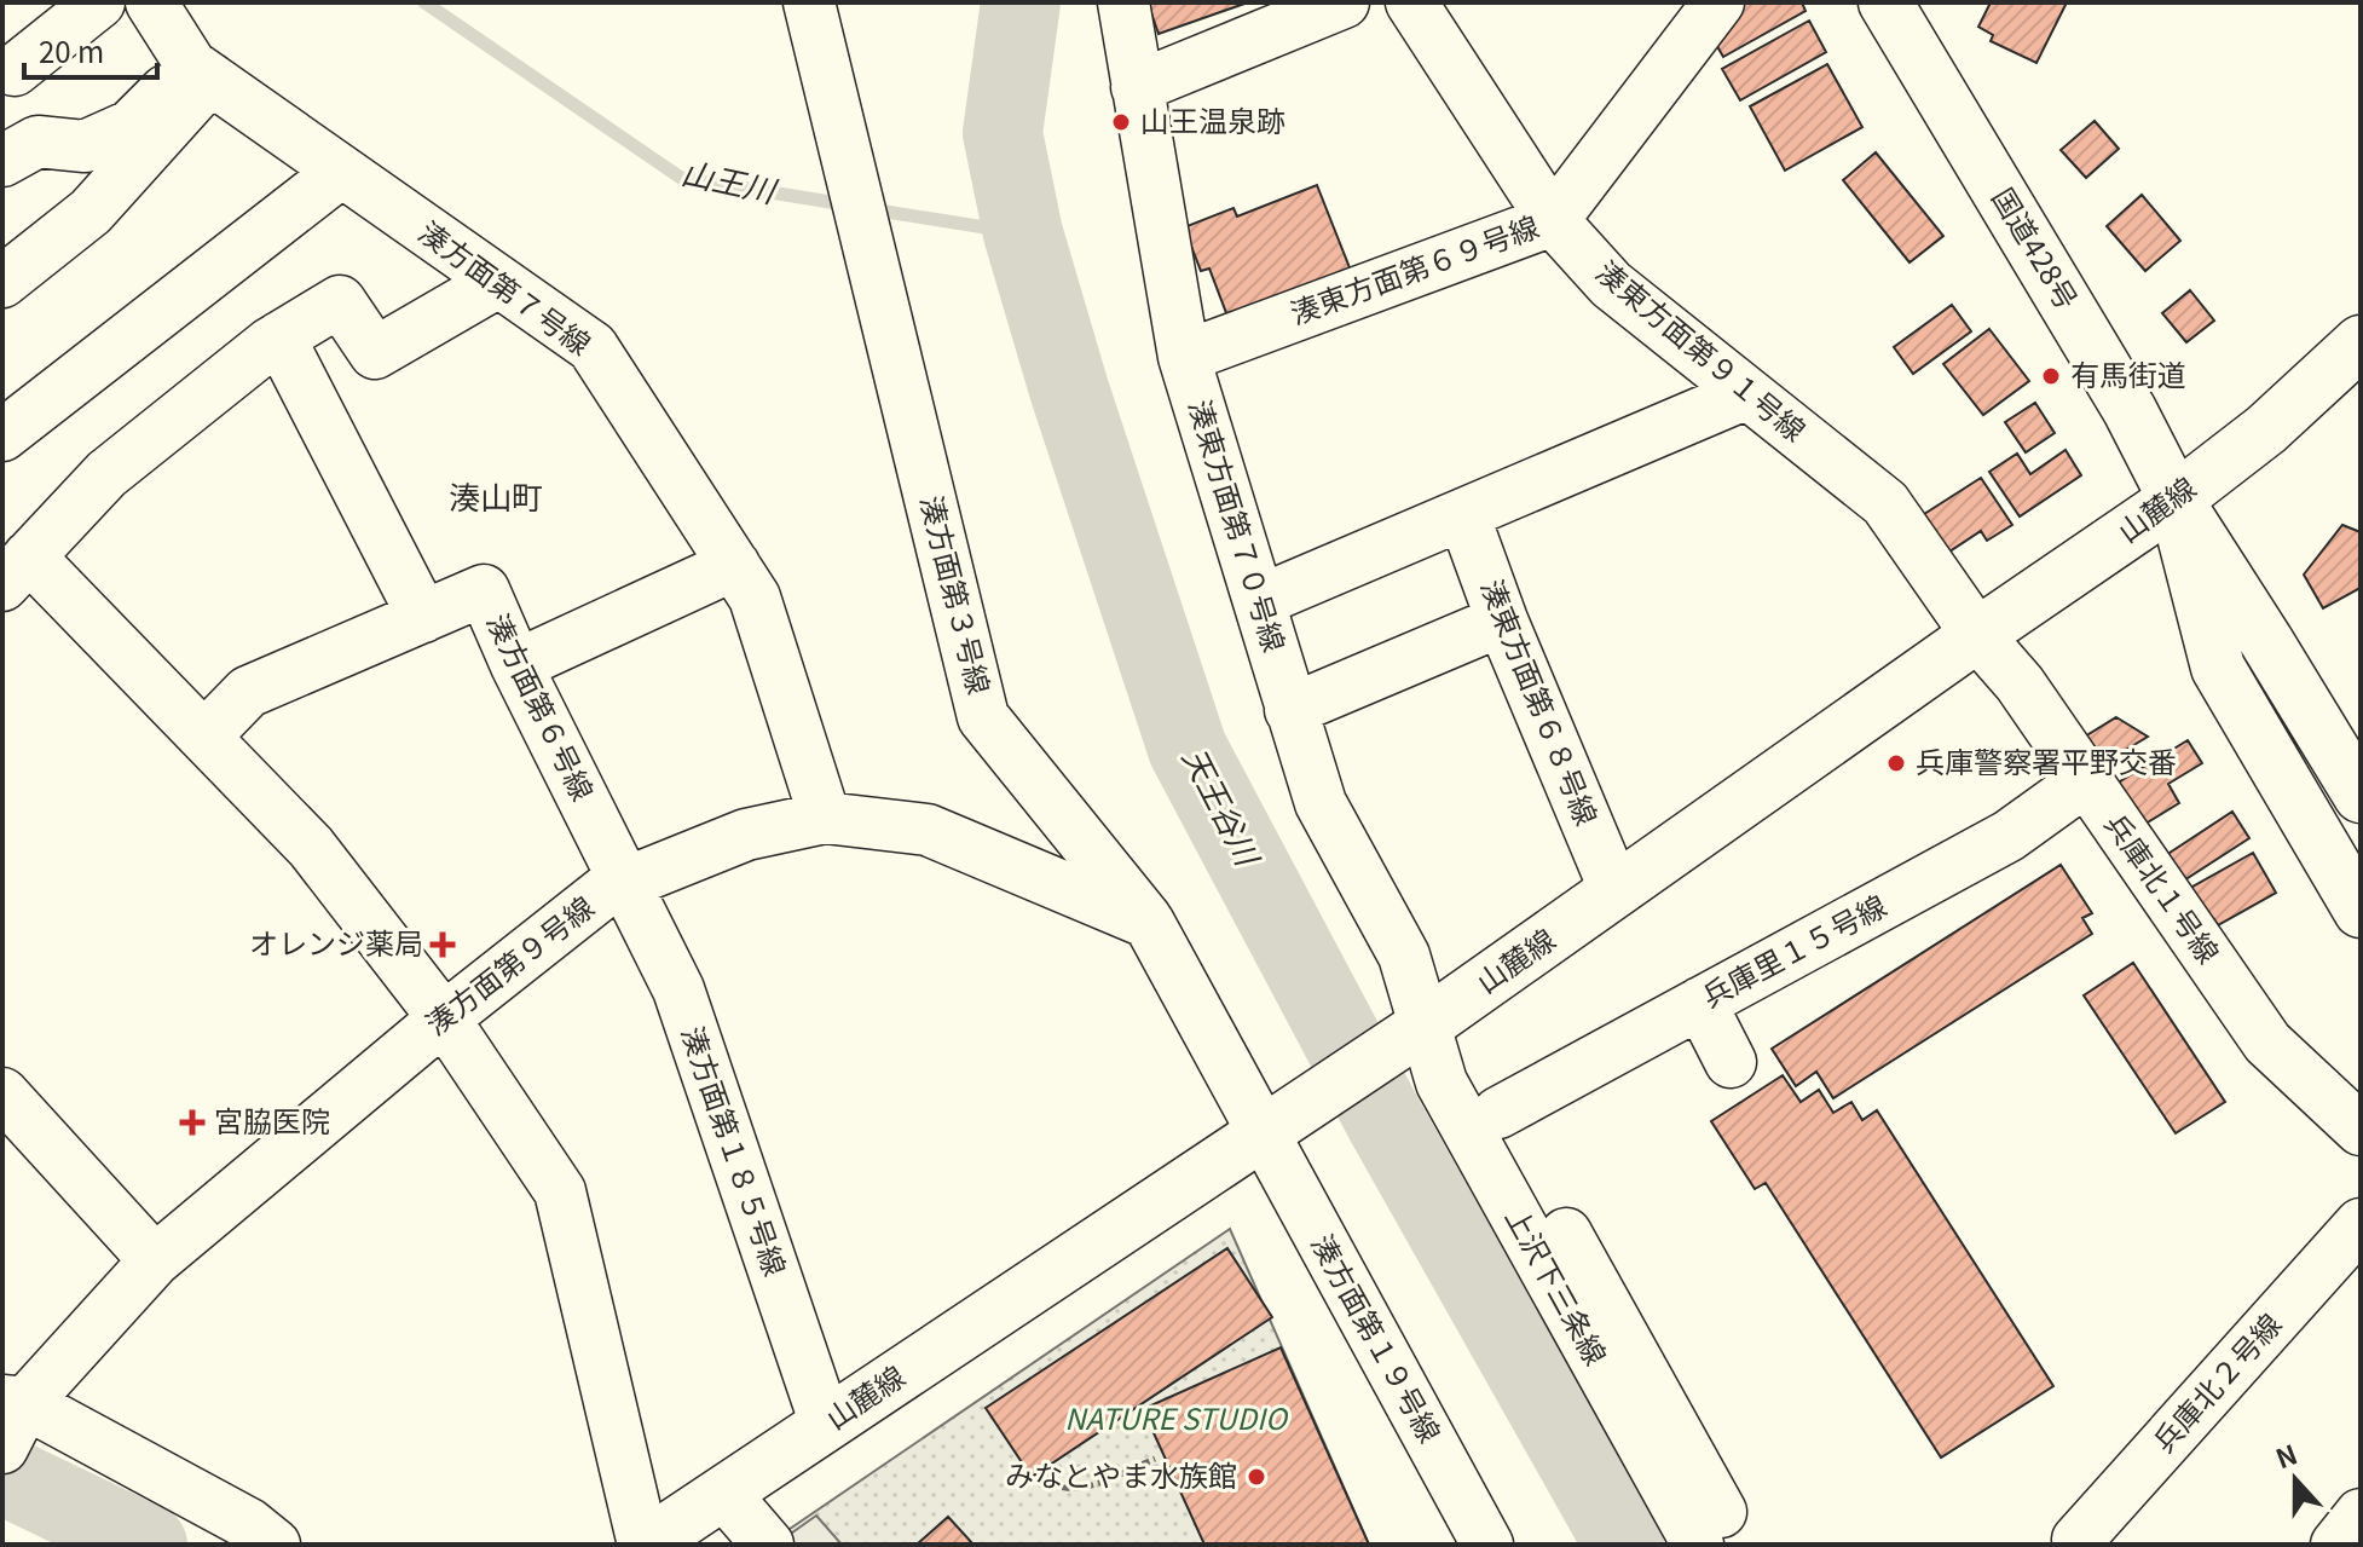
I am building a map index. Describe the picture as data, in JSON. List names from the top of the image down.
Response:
{
  "streets": {
    "main road": ["国道428号", "山麓線"],
    "street": [
      "湊東方面第６９号線",
      "湊方面第７号線",
      "湊東方面第９１号線",
      "湊東方面第７０号線",
      "湊方面第３号線",
      "湊東方面第６８号線",
      "湊方面第６号線",
      "兵庫北１号線",
      "兵庫里１５号線",
      "湊方面第９号線",
      "湊方面第１８５号線",
      "上沢下三条線",
      "湊方面第１９号線",
      "兵庫北２号線"
    ]
  },
  "crossings": [
    ["国道428号", "山麓線"],
    ["湊東方面第６９号線", "湊東方面第９１号線"],
    ["湊東方面第６９号線", "湊東方面第７０号線"],
    ["湊方面第７号線", "湊方面第９号線"],
    ["湊東方面第９１号線", "山麓線"],
    ["湊東方面第９１号線", "兵庫北１号線"],
    ["山麓線", "湊東方面第７０号線"],
    ["山麓線", "湊東方面第６８号線"],
    ["山麓線", "兵庫北１号線"],
    ["山麓線", "湊方面第１８５号線"],
    ["山麓線", "上沢下三条線"],
    ["山麓線", "湊方面第１９号線"],
    ["湊東方面第７０号線", "上沢下三条線"],
    ["湊方面第３号線", "湊方面第９号線"],
    ["湊方面第６号線", "湊方面第９号線"],
    ["湊方面第６号線", "湊方面第１８５号線"],
    ["兵庫北１号線", "兵庫里１５号線"],
    ["湊方面第９号線", "湊方面第１８５号線"]
  ],
  "districts": ["湊山町"],
  "water": ["山王川", "天王谷川"],
  "parks": ["NATURE STUDIO"],
  "places": {
    "other": [
      "山王温泉跡",
      "有馬街道",
      "兵庫警察署平野交番",
      "みなとやま水族館"
    ],
    "health": ["オレンジ薬局", "宮脇医院"]
  },
  "scale_bar": "20 m",
  "north": "top"
}
